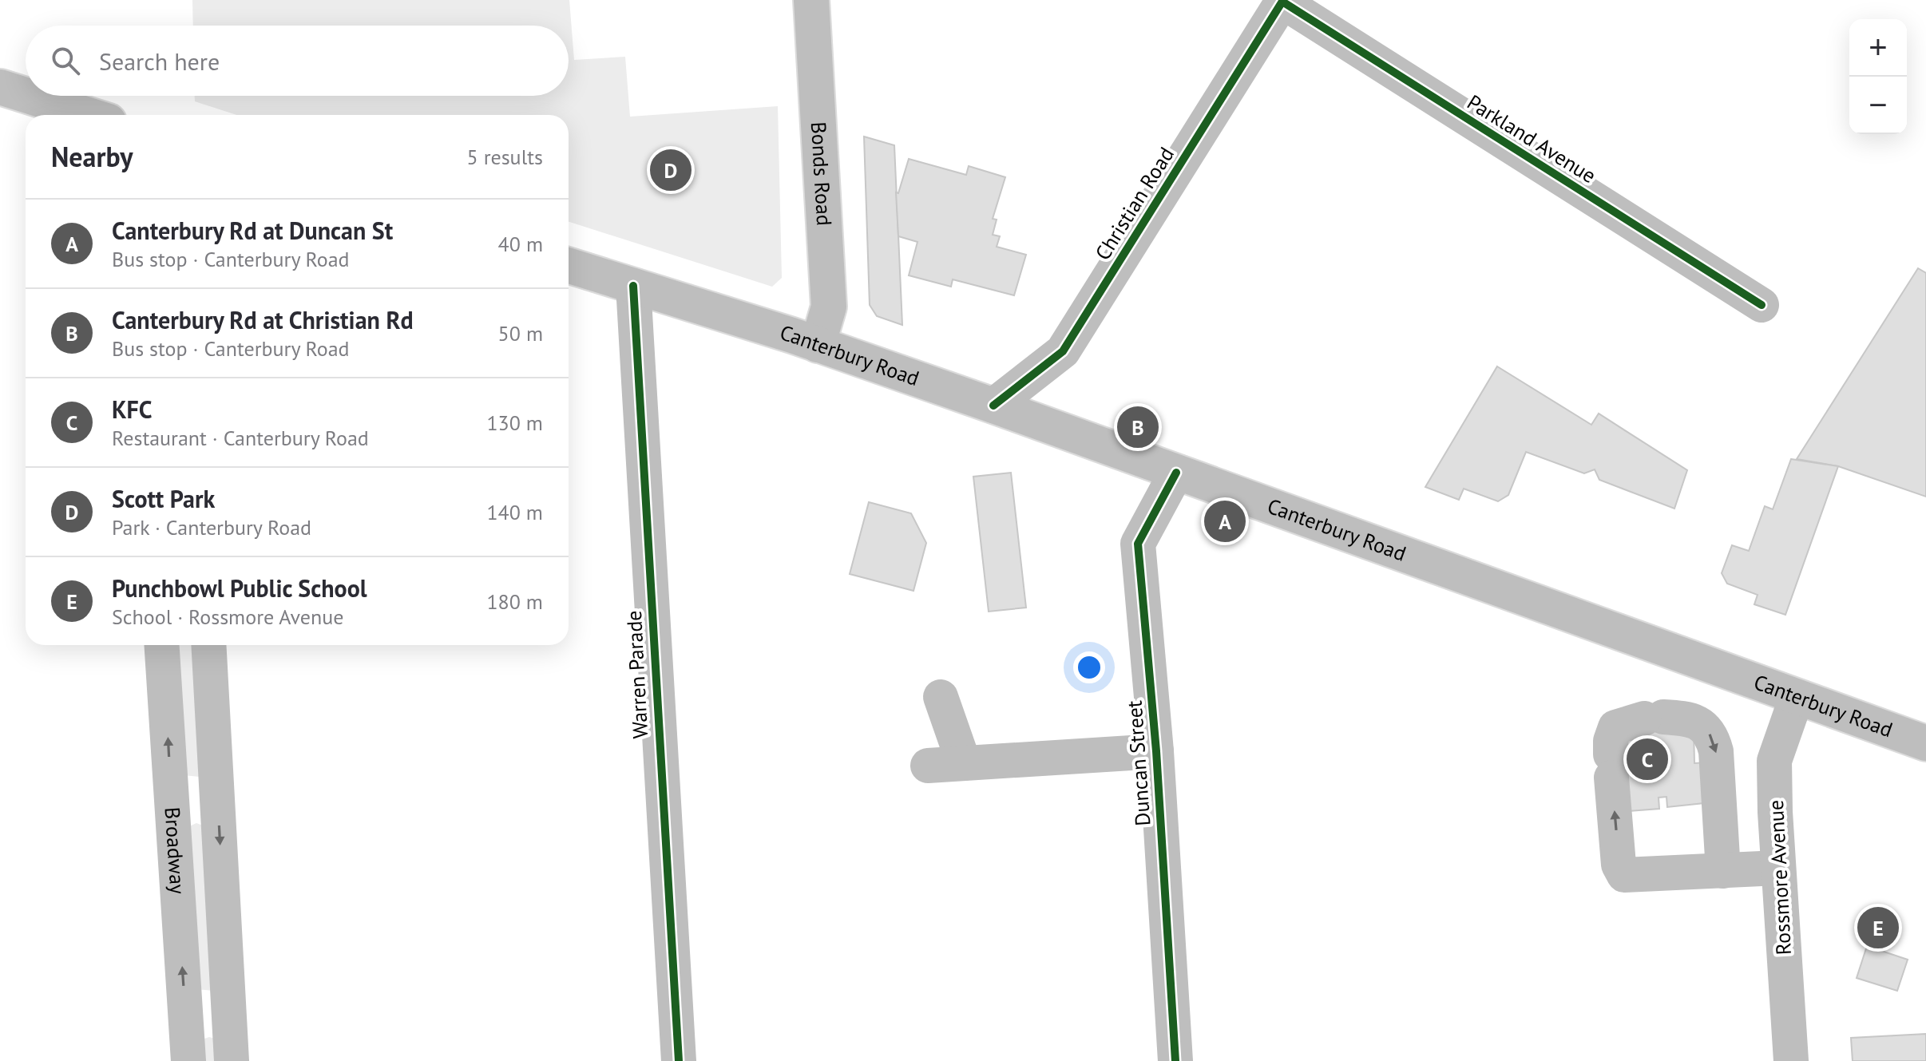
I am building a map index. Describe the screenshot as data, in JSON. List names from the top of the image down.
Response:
{
  "streets": {
    "main road": [
      "Parkland Avenue",
      "Bonds Road",
      "Christian Road",
      "Canterbury Road",
      "Warren Parade",
      "Duncan Street",
      "Broadway",
      "Rossmore Avenue"
    ]
  },
  "crossings": [
    ["Parkland Avenue", "Christian Road"],
    ["Bonds Road", "Canterbury Road"],
    ["Christian Road", "Canterbury Road"],
    ["Canterbury Road", "Warren Parade"],
    ["Canterbury Road", "Duncan Street"],
    ["Canterbury Road", "Rossmore Avenue"]
  ],
  "page": {
    "map_buttons": ["+", "−"],
    "search": "Search here",
    "heading": ["Nearby", "5 results"],
    "pins": [
      "D",
      "B",
      "A",
      "C",
      "E"
    ],
    "list": [
      {
        "mark": "A",
        "name": "Canterbury Rd at Duncan St",
        "note": "Bus stop · Canterbury Road",
        "value": "40 m"
      },
      {
        "mark": "B",
        "name": "Canterbury Rd at Christian Rd",
        "note": "Bus stop · Canterbury Road",
        "value": "50 m"
      },
      {
        "mark": "C",
        "name": "KFC",
        "note": "Restaurant · Canterbury Road",
        "value": "130 m"
      },
      {
        "mark": "D",
        "name": "Scott Park",
        "note": "Park · Canterbury Road",
        "value": "140 m"
      },
      {
        "mark": "E",
        "name": "Punchbowl Public School",
        "note": "School · Rossmore Avenue",
        "value": "180 m"
      }
    ]
  }
}
